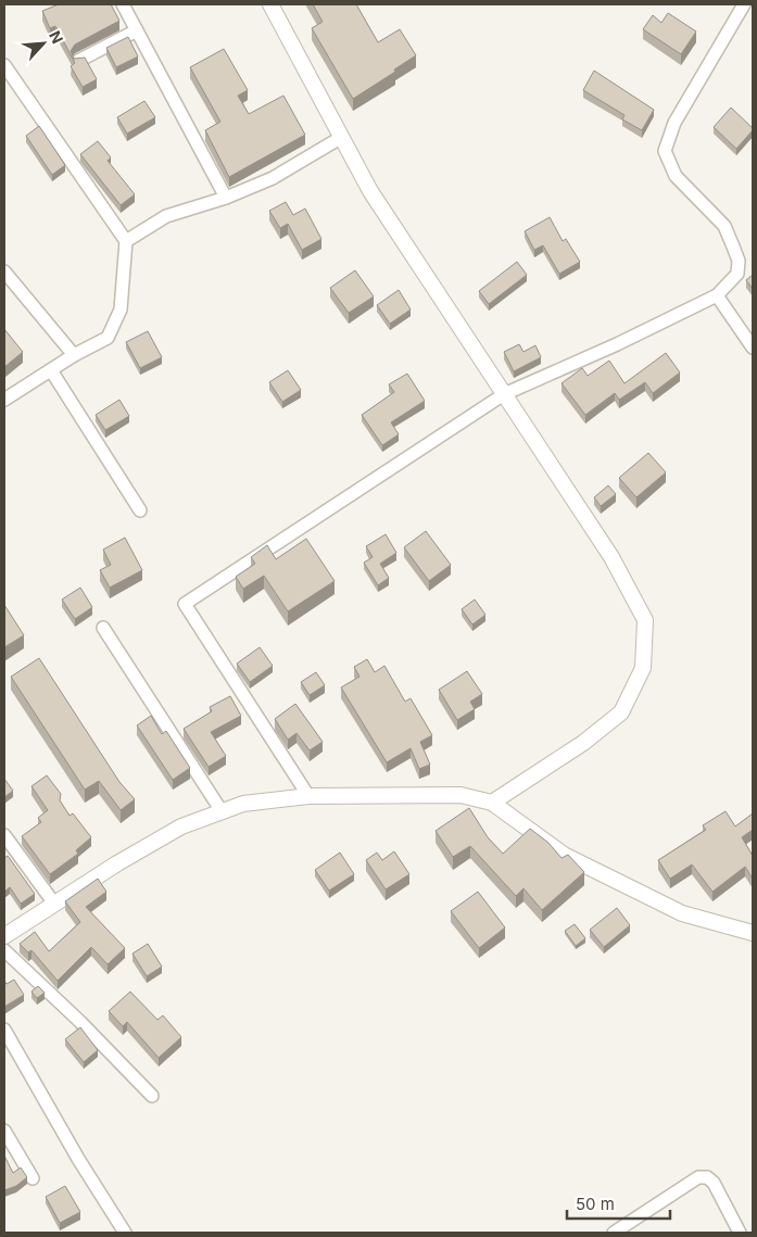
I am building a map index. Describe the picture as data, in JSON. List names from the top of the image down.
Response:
{
  "scale_bar": "50 m",
  "north": "top right"
}
